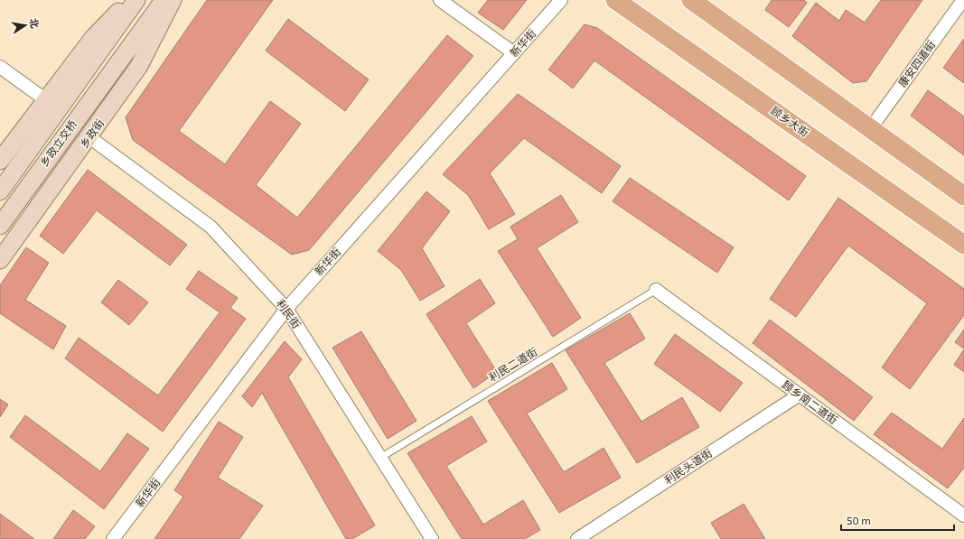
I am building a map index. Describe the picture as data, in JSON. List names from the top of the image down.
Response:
{
  "streets": {
    "main road": ["顾乡大街", "乡政街", "乡政立交桥"],
    "street": [
      "新华街",
      "康安四道街",
      "利民街",
      "顾乡南二道街",
      "利民头道街"
    ],
    "lane": ["利民二道街"]
  },
  "crossings": [
    ["新华街", "利民街"],
    ["乡政街", "利民街"],
    ["利民街", "利民二道街"],
    ["利民二道街", "顾乡南二道街"],
    ["顾乡南二道街", "利民头道街"]
  ],
  "scale_bar": "50 m",
  "north": "right"
}
